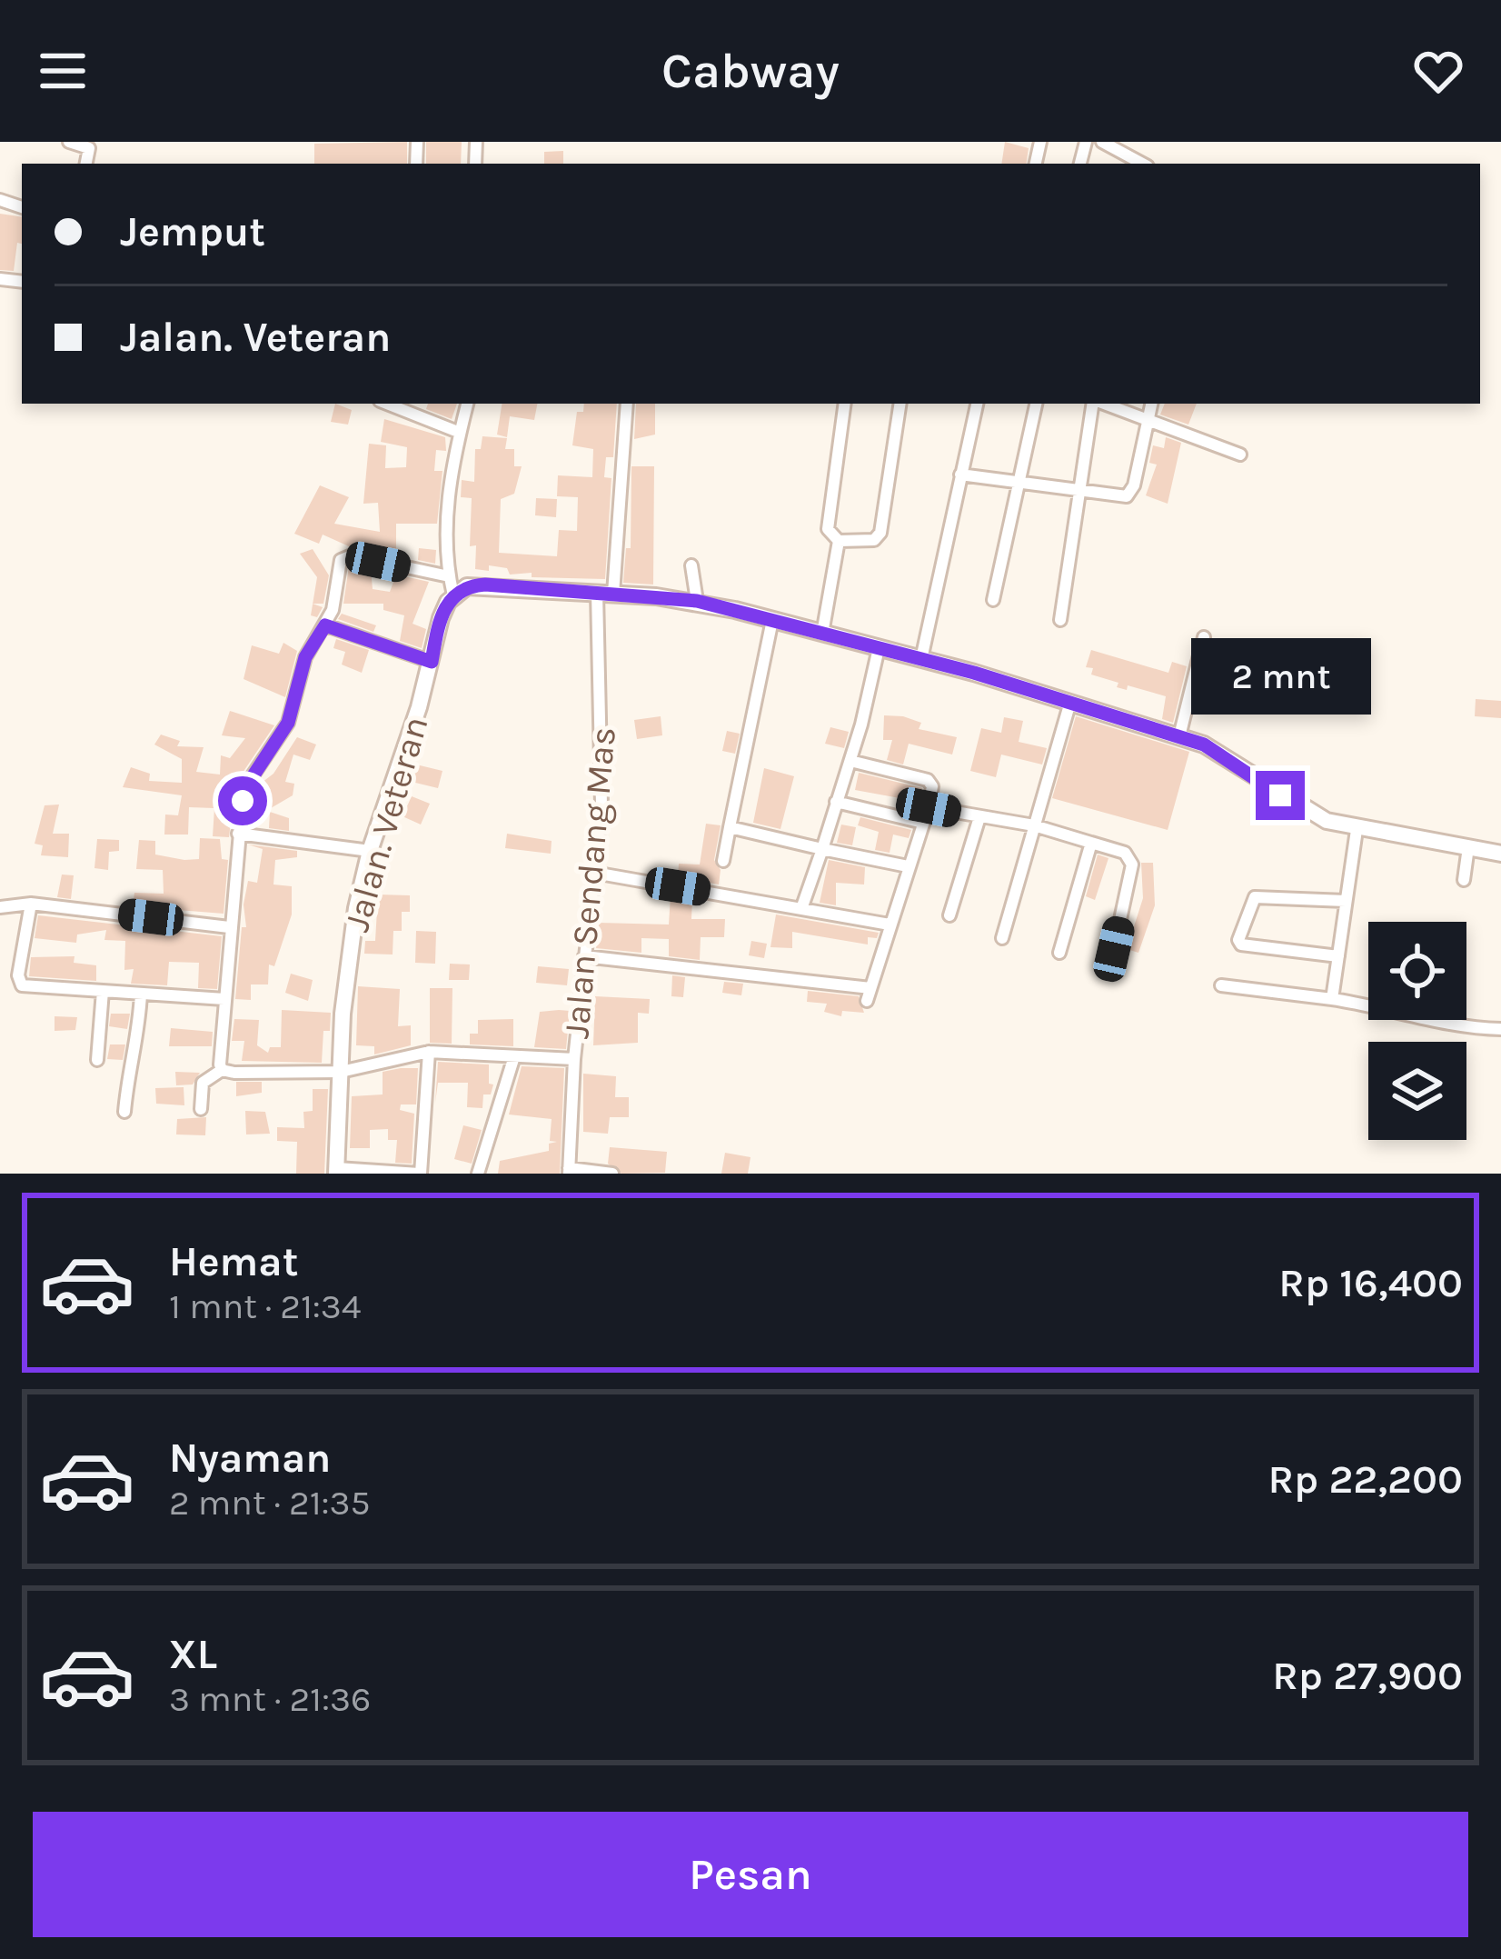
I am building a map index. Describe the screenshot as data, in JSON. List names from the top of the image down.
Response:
{
  "streets": {
    "street": ["Jalan. Veteran", "Jalan Sendang Mas"]
  },
  "page": {
    "header": "Cabway",
    "banner": ["Jemput", "Jalan. Veteran"],
    "bubble": "2 mnt",
    "list": [
      {
        "name": "Hemat",
        "note": "1 mnt · 21:34",
        "value": "Rp 16,400"
      },
      {
        "name": "Nyaman",
        "note": "2 mnt · 21:35",
        "value": "Rp 22,200"
      },
      {
        "name": "XL",
        "note": "3 mnt · 21:36",
        "value": "Rp 27,900"
      }
    ],
    "buttons": "Pesan"
  }
}
